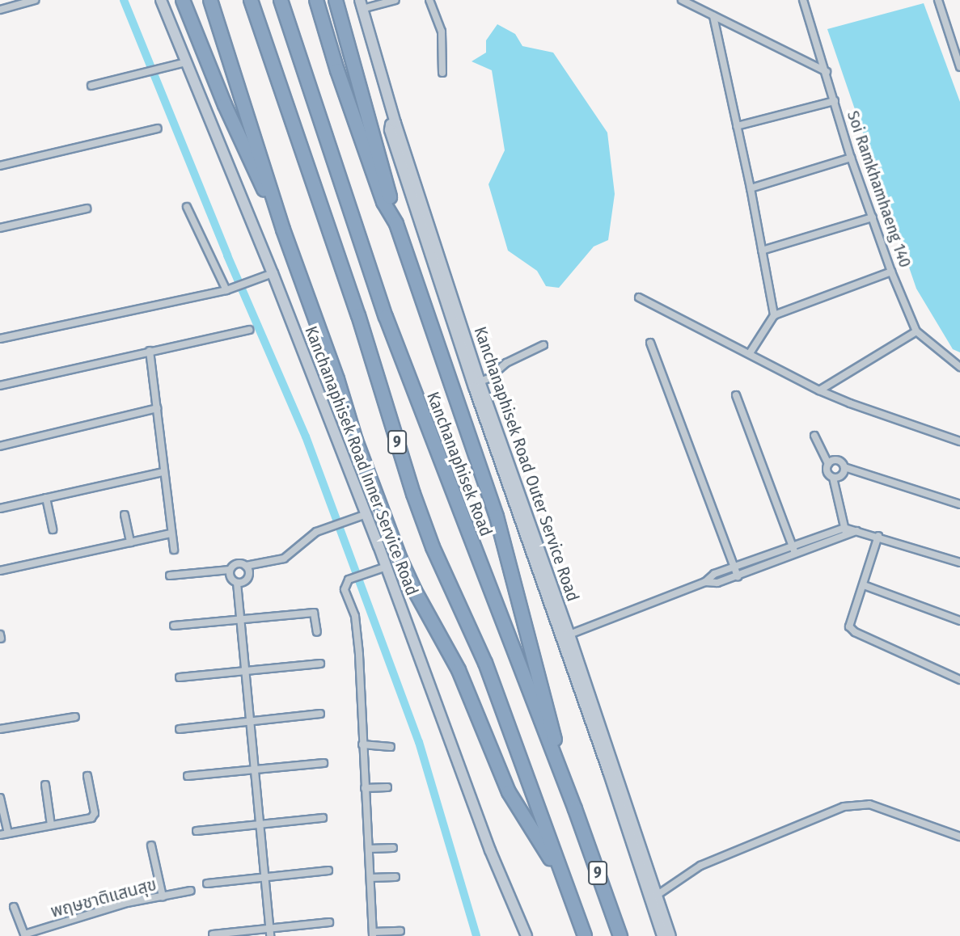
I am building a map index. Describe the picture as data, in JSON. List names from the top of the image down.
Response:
{
  "streets": {
    "highway": ["9", "Kanchanaphisek Road"],
    "main road": ["Kanchanaphisek Road Inner Service Road", "Kanchanaphisek Road Outer Service Road"],
    "street": ["Soi Ramkhamhaeng 140", "พฤษชาติแสนสุข"]
  }
}
